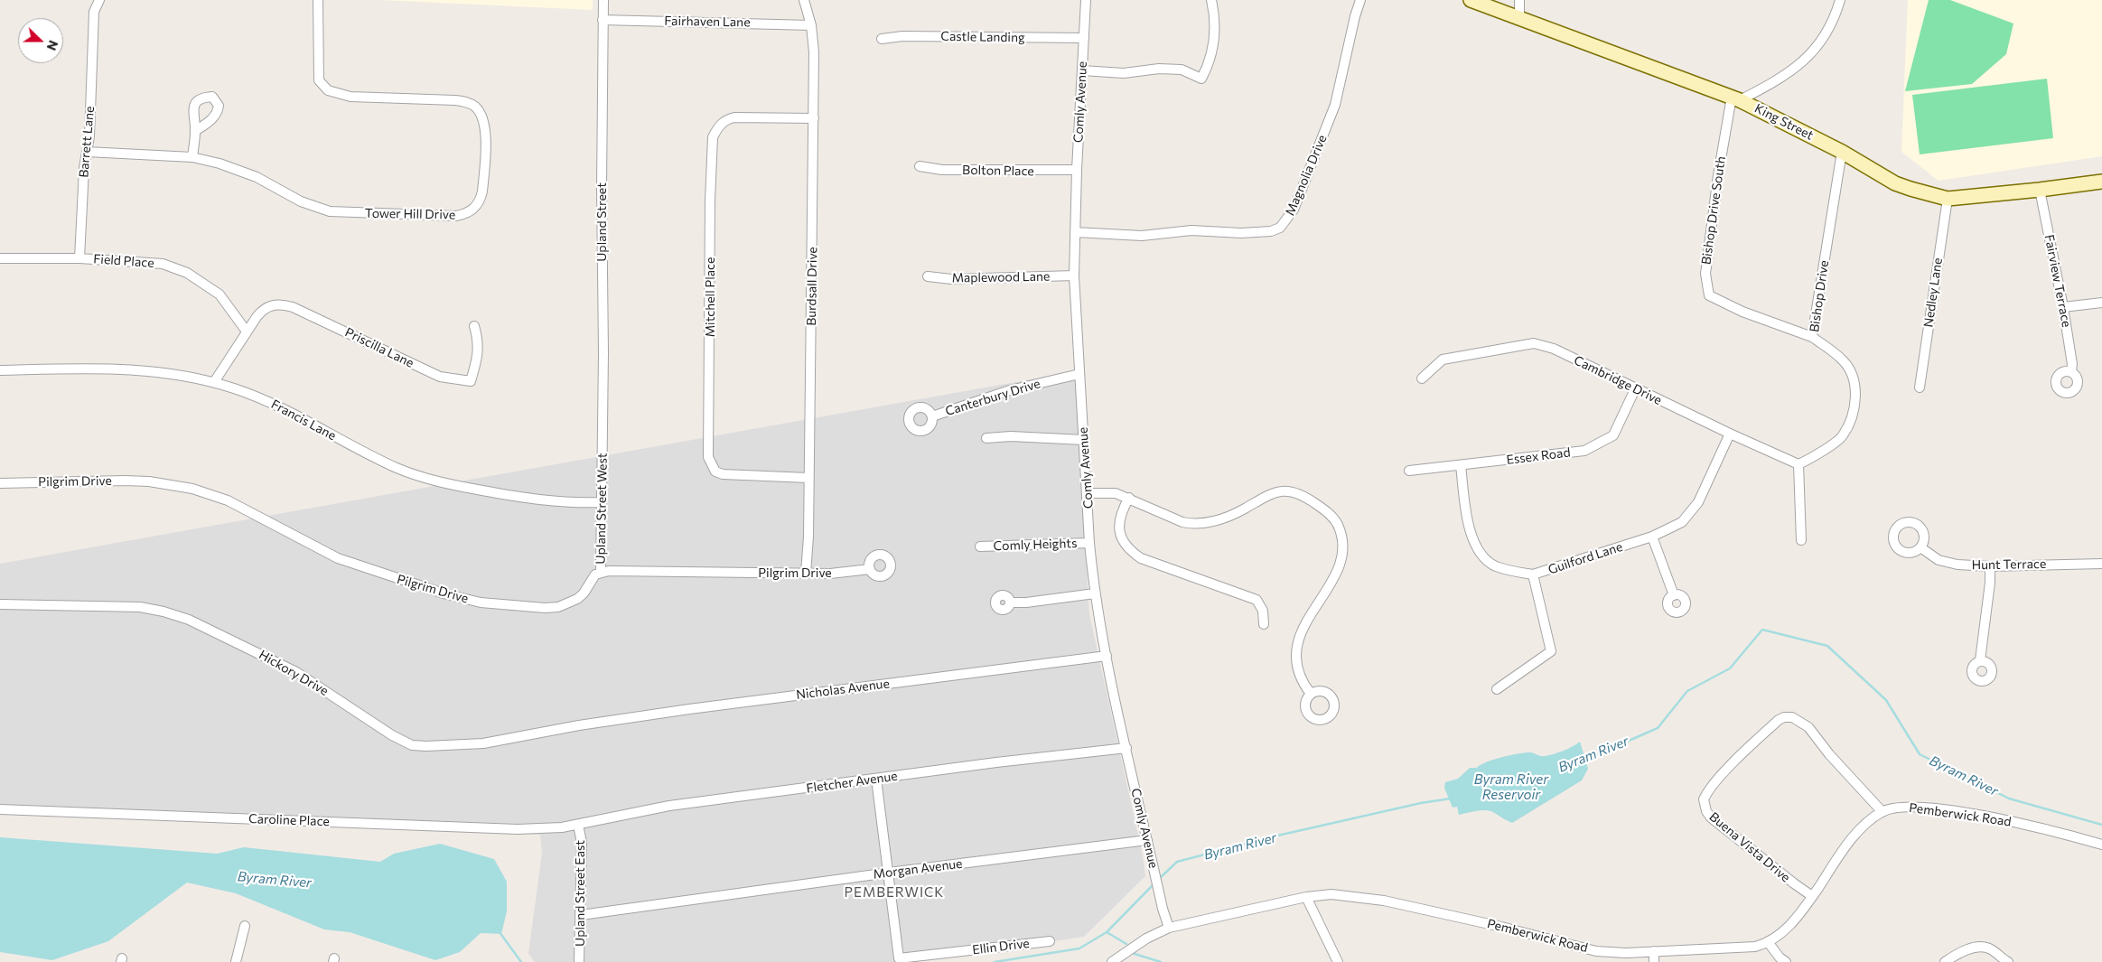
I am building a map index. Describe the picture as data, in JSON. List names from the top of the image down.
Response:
{
  "streets": {
    "main road": ["King Street"],
    "street": [
      "Fairhaven Lane",
      "Castle Landing",
      "Comly Avenue",
      "Barrett Lane",
      "Bolton Place",
      "Magnolia Drive",
      "Bishop Drive South",
      "Tower Hill Drive",
      "Upland Street",
      "Field Place",
      "Maplewood Lane",
      "Fairview Terrace",
      "Burdsall Drive",
      "Nedley Lane",
      "Bishop Drive",
      "Mitchell Place",
      "Priscilla Lane",
      "Cambridge Drive",
      "Canterbury Drive",
      "Francis Lane",
      "Essex Road",
      "Pilgrim Drive",
      "Upland Street West",
      "Comly Heights",
      "Guilford Lane",
      "Hunt Terrace",
      "Hickory Drive",
      "Nicholas Avenue",
      "Fletcher Avenue",
      "Pemberwick Road",
      "Caroline Place",
      "Buena Vista Drive",
      "Morgan Avenue",
      "Upland Street East",
      "Ellin Drive"
    ]
  },
  "crossings": [
    ["Fairhaven Lane", "Upland Street"],
    ["Fairhaven Lane", "Burdsall Drive"],
    ["Castle Landing", "Comly Avenue"],
    ["Comly Avenue", "Bolton Place"],
    ["Comly Avenue", "Magnolia Drive"],
    ["Comly Avenue", "Maplewood Lane"],
    ["Comly Avenue", "Canterbury Drive"],
    ["Comly Avenue", "Comly Heights"],
    ["Comly Avenue", "Nicholas Avenue"],
    ["Comly Avenue", "Fletcher Avenue"],
    ["Comly Avenue", "Pemberwick Road"],
    ["Comly Avenue", "Morgan Avenue"],
    ["King Street", "Bishop Drive South"],
    ["King Street", "Fairview Terrace"],
    ["King Street", "Nedley Lane"],
    ["King Street", "Bishop Drive"],
    ["Barrett Lane", "Tower Hill Drive"],
    ["Barrett Lane", "Field Place"],
    ["Bishop Drive South", "Bishop Drive"],
    ["Upland Street", "Upland Street West"],
    ["Field Place", "Priscilla Lane"],
    ["Burdsall Drive", "Mitchell Place"],
    ["Burdsall Drive", "Pilgrim Drive"],
    ["Bishop Drive", "Cambridge Drive"],
    ["Cambridge Drive", "Essex Road"],
    ["Cambridge Drive", "Guilford Lane"],
    ["Francis Lane", "Upland Street West"],
    ["Essex Road", "Guilford Lane"],
    ["Pilgrim Drive", "Upland Street West"],
    ["Hickory Drive", "Nicholas Avenue"],
    ["Fletcher Avenue", "Caroline Place"],
    ["Fletcher Avenue", "Upland Street East"],
    ["Pemberwick Road", "Buena Vista Drive"],
    ["Caroline Place", "Upland Street East"],
    ["Morgan Avenue", "Upland Street East"],
    ["Morgan Avenue", "Ellin Drive"]
  ],
  "districts": ["PEMBERWICK"],
  "water": ["Byram River", "Byram River Reservoir"],
  "north": "right"
}
